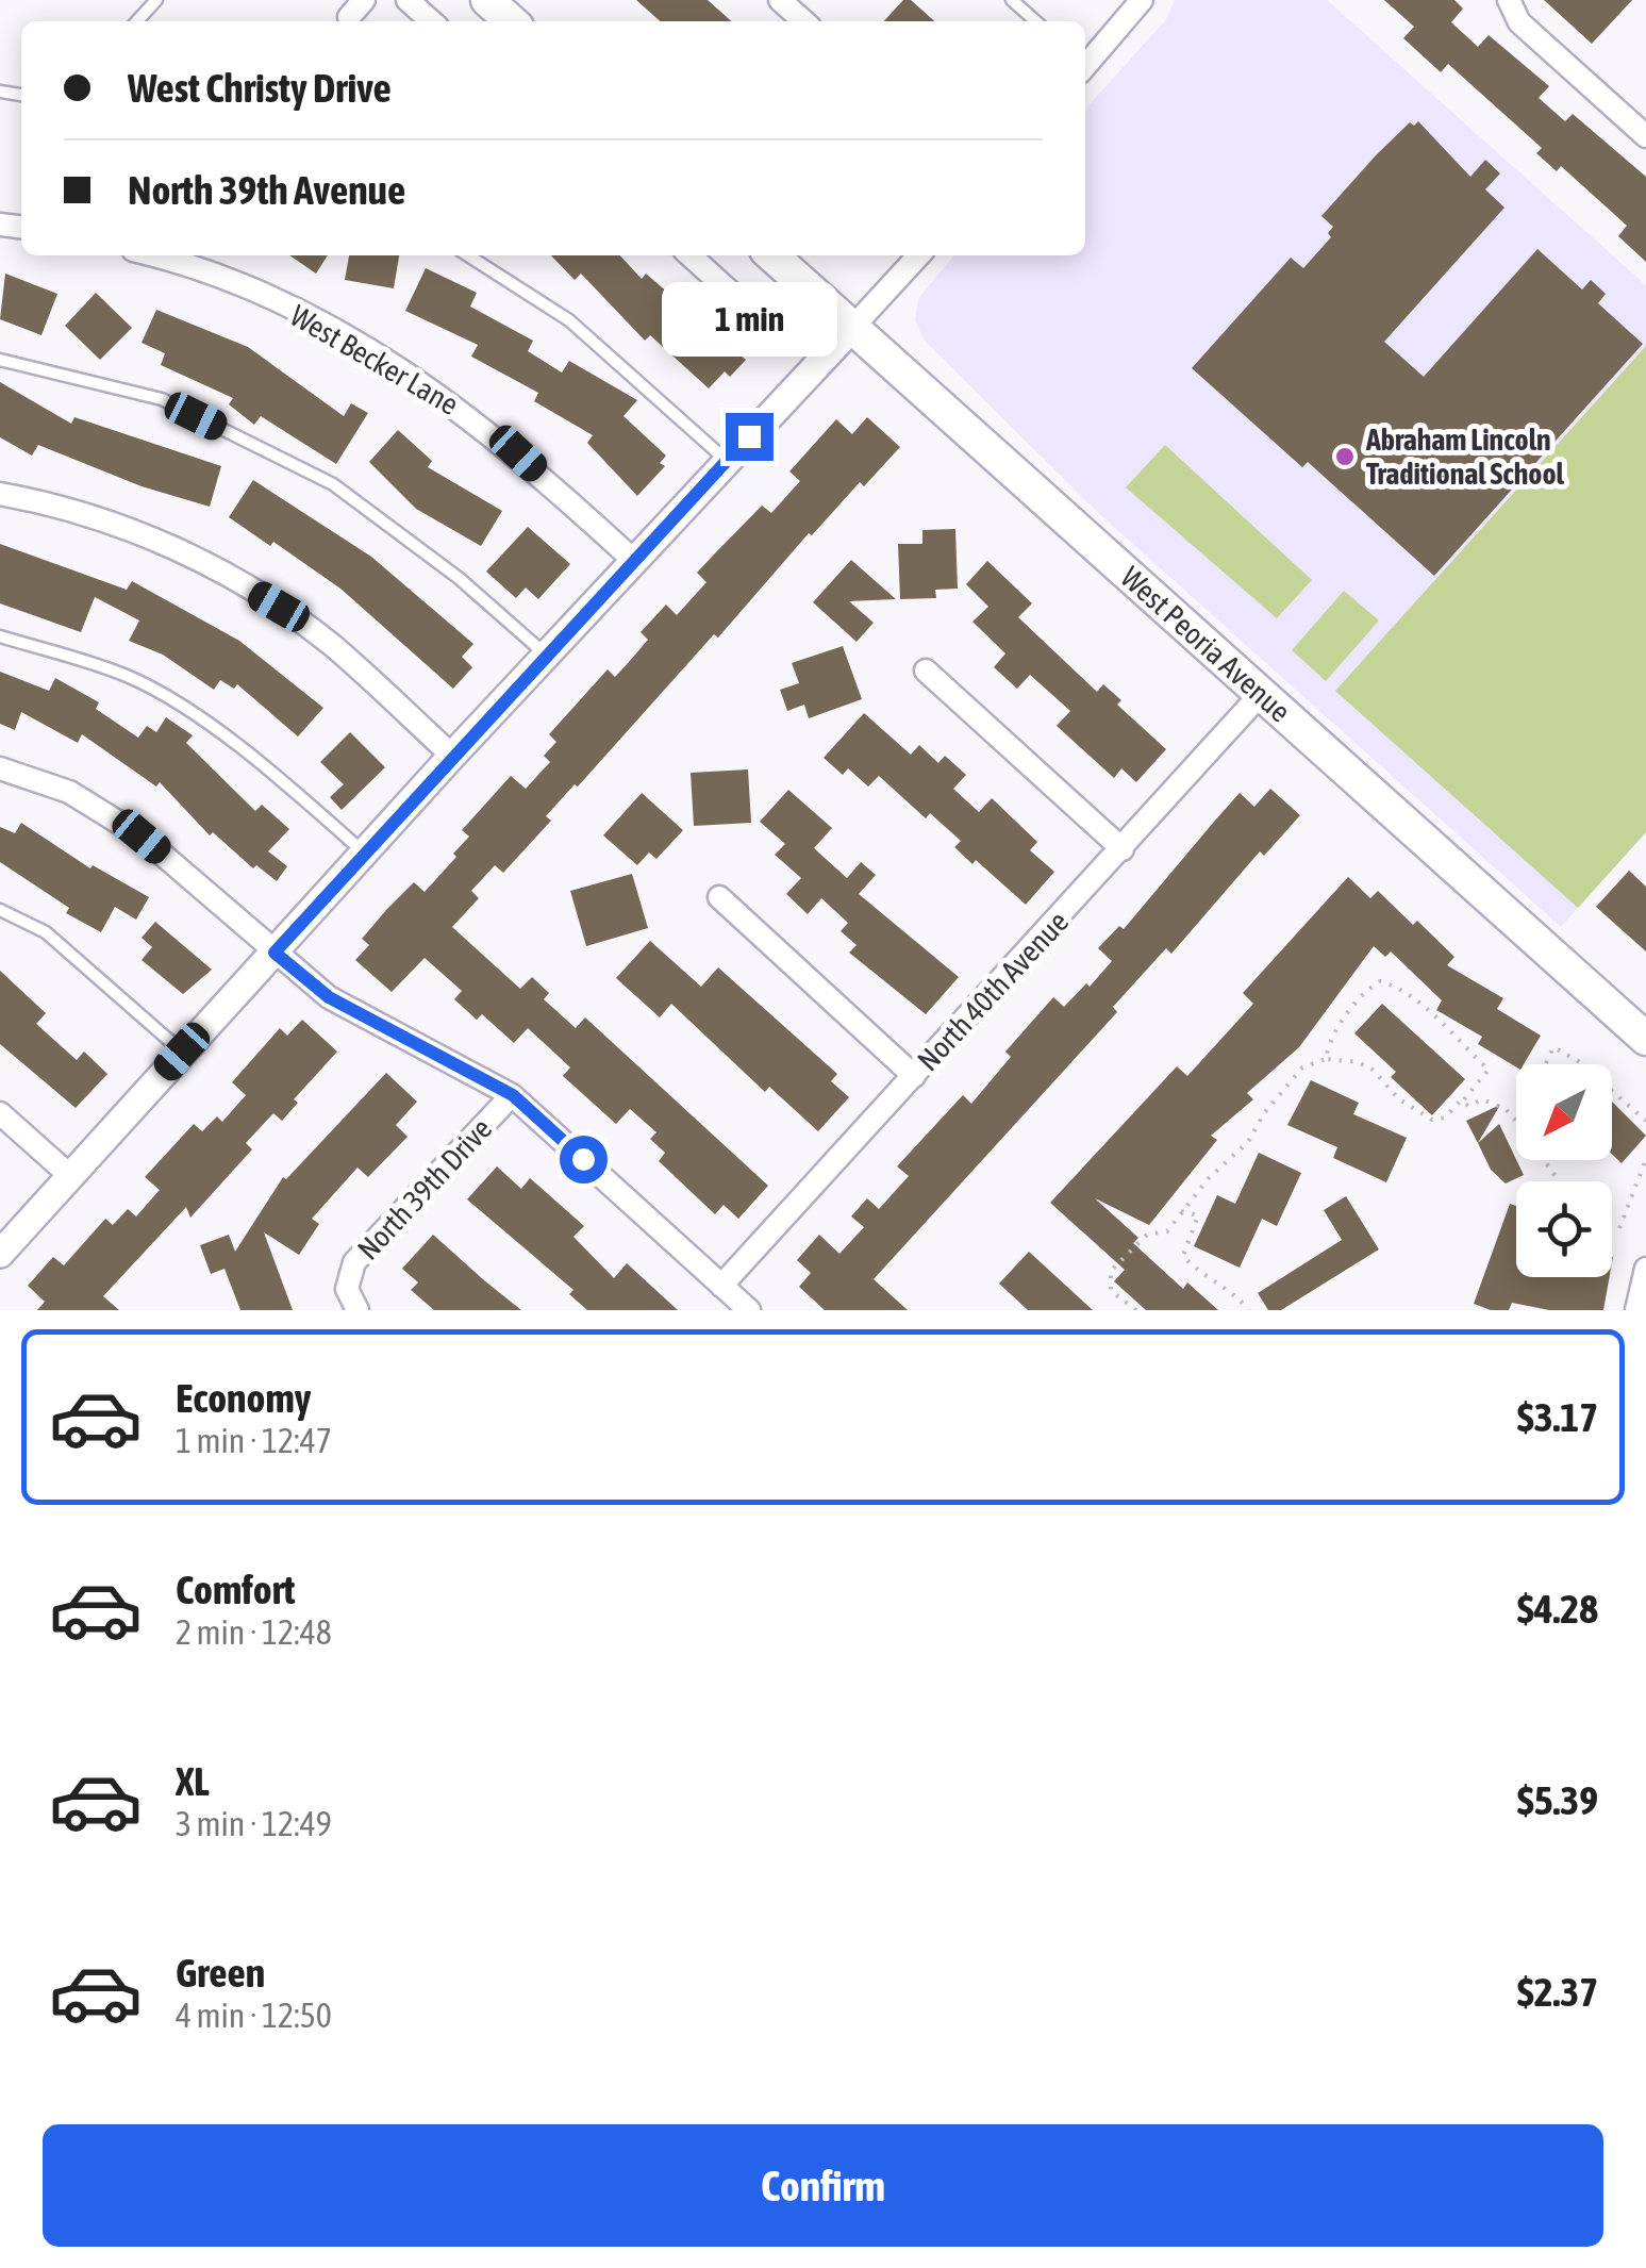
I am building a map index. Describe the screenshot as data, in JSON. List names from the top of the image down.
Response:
{
  "streets": {
    "main road": ["West Peoria Avenue"],
    "street": ["West Becker Lane", "North 40th Avenue", "North 39th Drive"]
  },
  "crossings": [
    ["West Peoria Avenue", "North 40th Avenue"]
  ],
  "places": ["Abraham Lincoln Traditional School"],
  "north": "bottom left",
  "page": {
    "banner": ["West Christy Drive", "North 39th Avenue"],
    "bubble": "1 min",
    "list": [
      {
        "name": "Economy",
        "note": "1 min · 12:47",
        "value": "$3.17"
      },
      {
        "name": "Comfort",
        "note": "2 min · 12:48",
        "value": "$4.28"
      },
      {
        "name": "XL",
        "note": "3 min · 12:49",
        "value": "$5.39"
      },
      {
        "name": "Green",
        "note": "4 min · 12:50",
        "value": "$2.37"
      }
    ],
    "buttons": "Confirm"
  }
}
